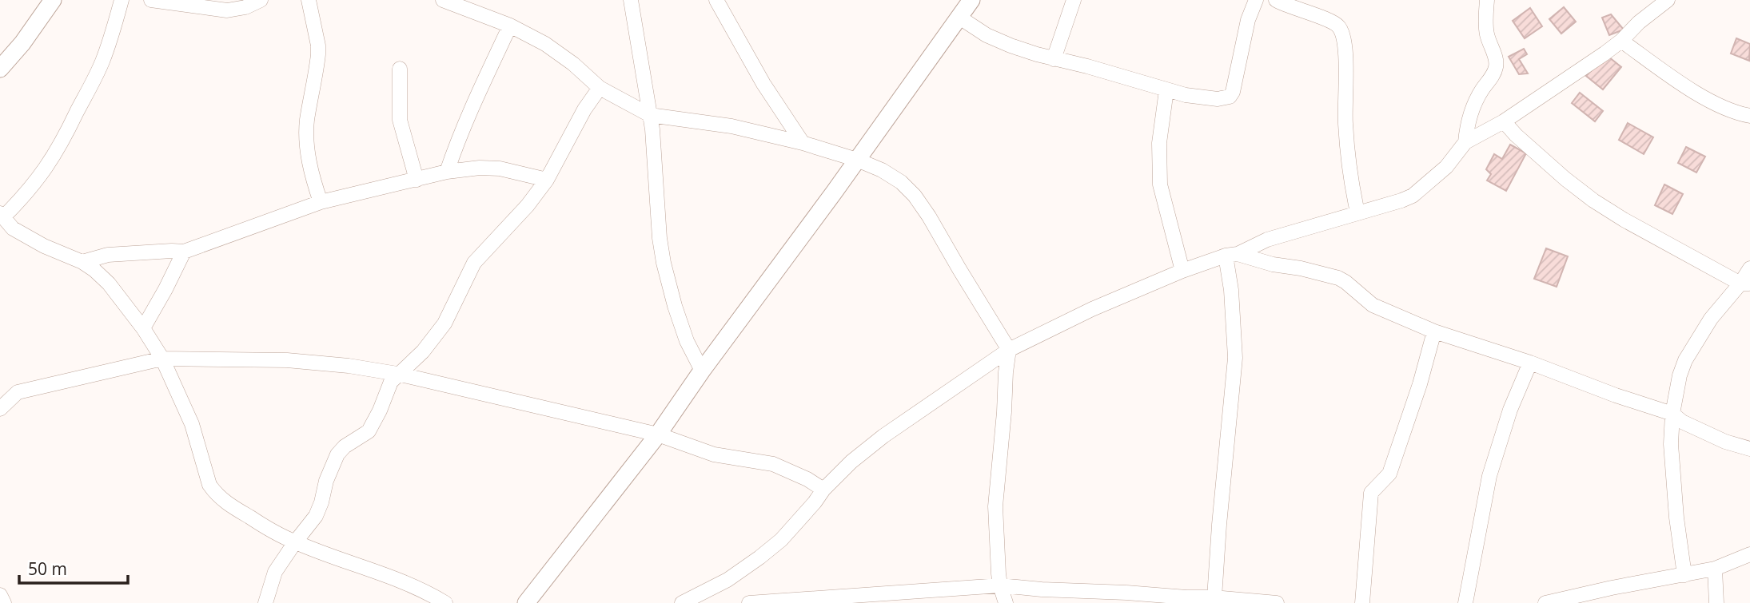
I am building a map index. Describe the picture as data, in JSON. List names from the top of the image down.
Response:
{
  "scale_bar": "50 m"
}
